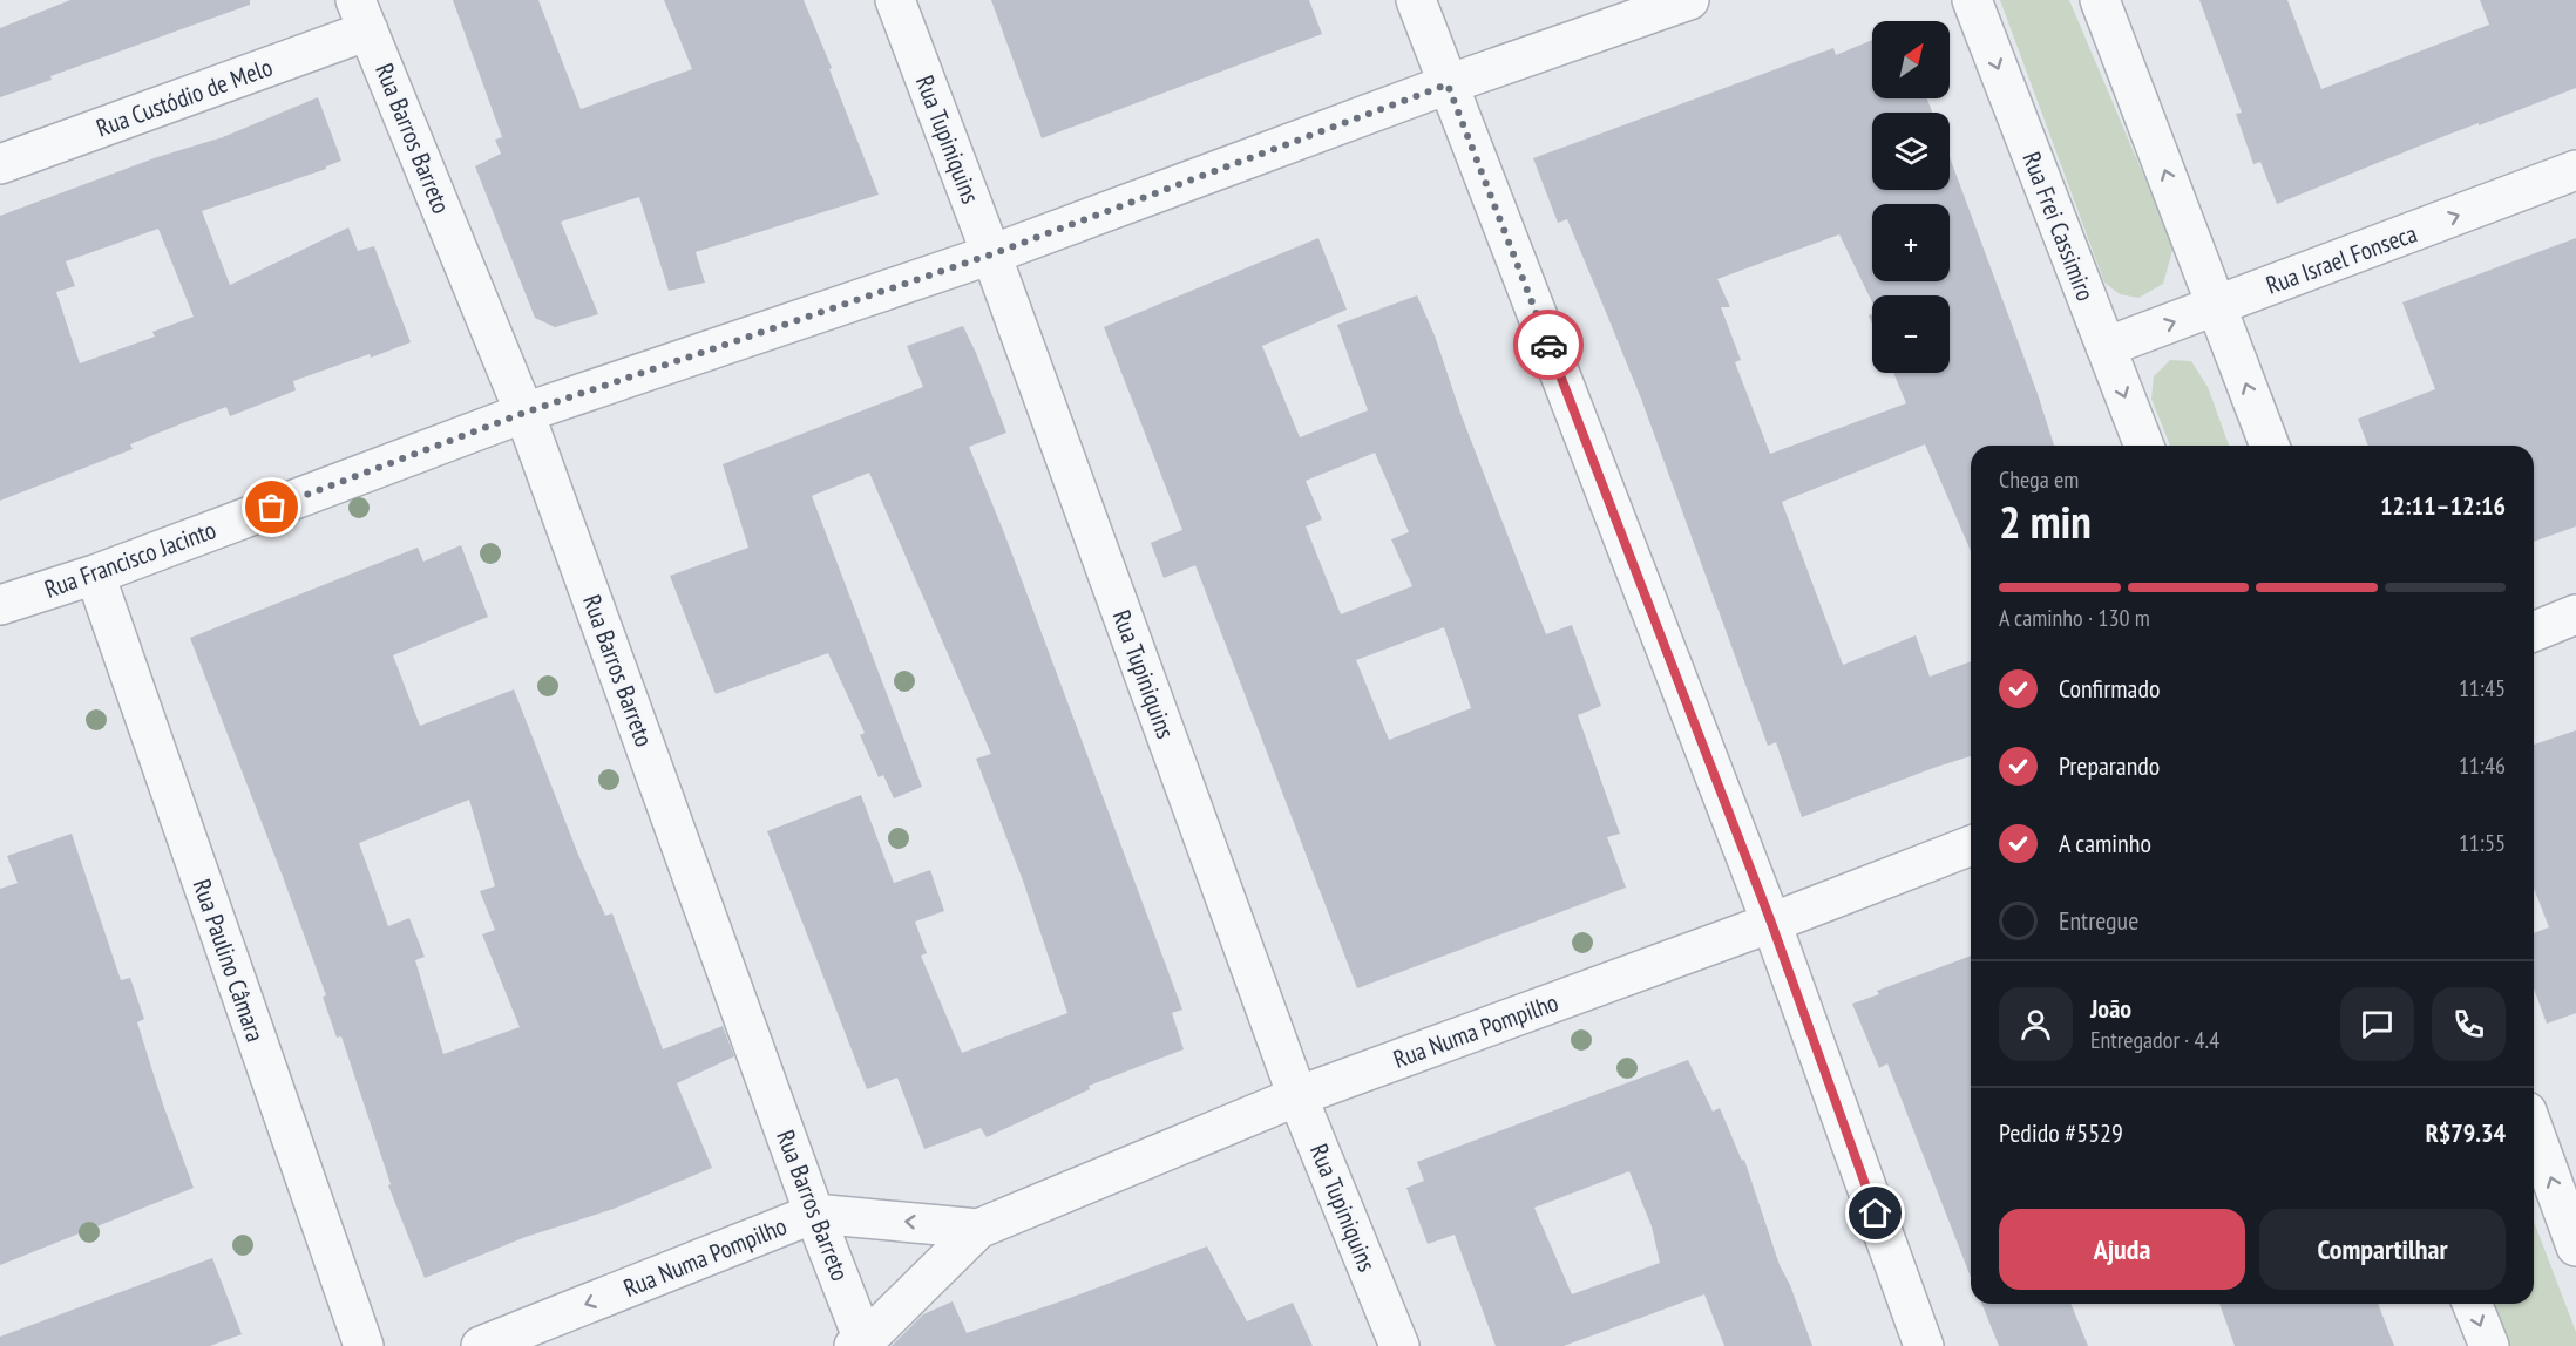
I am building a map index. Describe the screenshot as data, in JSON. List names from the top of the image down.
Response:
{
  "streets": {
    "street": [
      "Rua Custódio de Melo",
      "Rua Barros Barreto",
      "Rua Tupiniquins",
      "Rua Frei Cassimiro",
      "Rua Israel Fonseca",
      "Rua Francisco Jacinto",
      "Rua Paulino Câmara",
      "Rua Numa Pompilho"
    ]
  },
  "crossings": [
    ["Rua Custódio de Melo", "Rua Barros Barreto"],
    ["Rua Barros Barreto", "Rua Francisco Jacinto"],
    ["Rua Barros Barreto", "Rua Numa Pompilho"],
    ["Rua Tupiniquins", "Rua Francisco Jacinto"],
    ["Rua Tupiniquins", "Rua Numa Pompilho"],
    ["Rua Frei Cassimiro", "Rua Israel Fonseca"],
    ["Rua Francisco Jacinto", "Rua Paulino Câmara"]
  ],
  "one_way": ["Rua Israel Fonseca"],
  "north": "top right",
  "page": {
    "map_buttons": ["+", "−"],
    "heading": ["2 min", "Chega em", "12:11–12:16"],
    "panel": [
      "João",
      "Entregador · 4.4",
      "Pedido #5529",
      "R$79.34"
    ],
    "bar": "A caminho · 130 m",
    "list": [
      ["Confirmado", "11:45"],
      ["Preparando", "11:46"],
      ["A caminho", "11:55"],
      "Entregue"
    ],
    "buttons": ["Ajuda", "Compartilhar"]
  }
}
